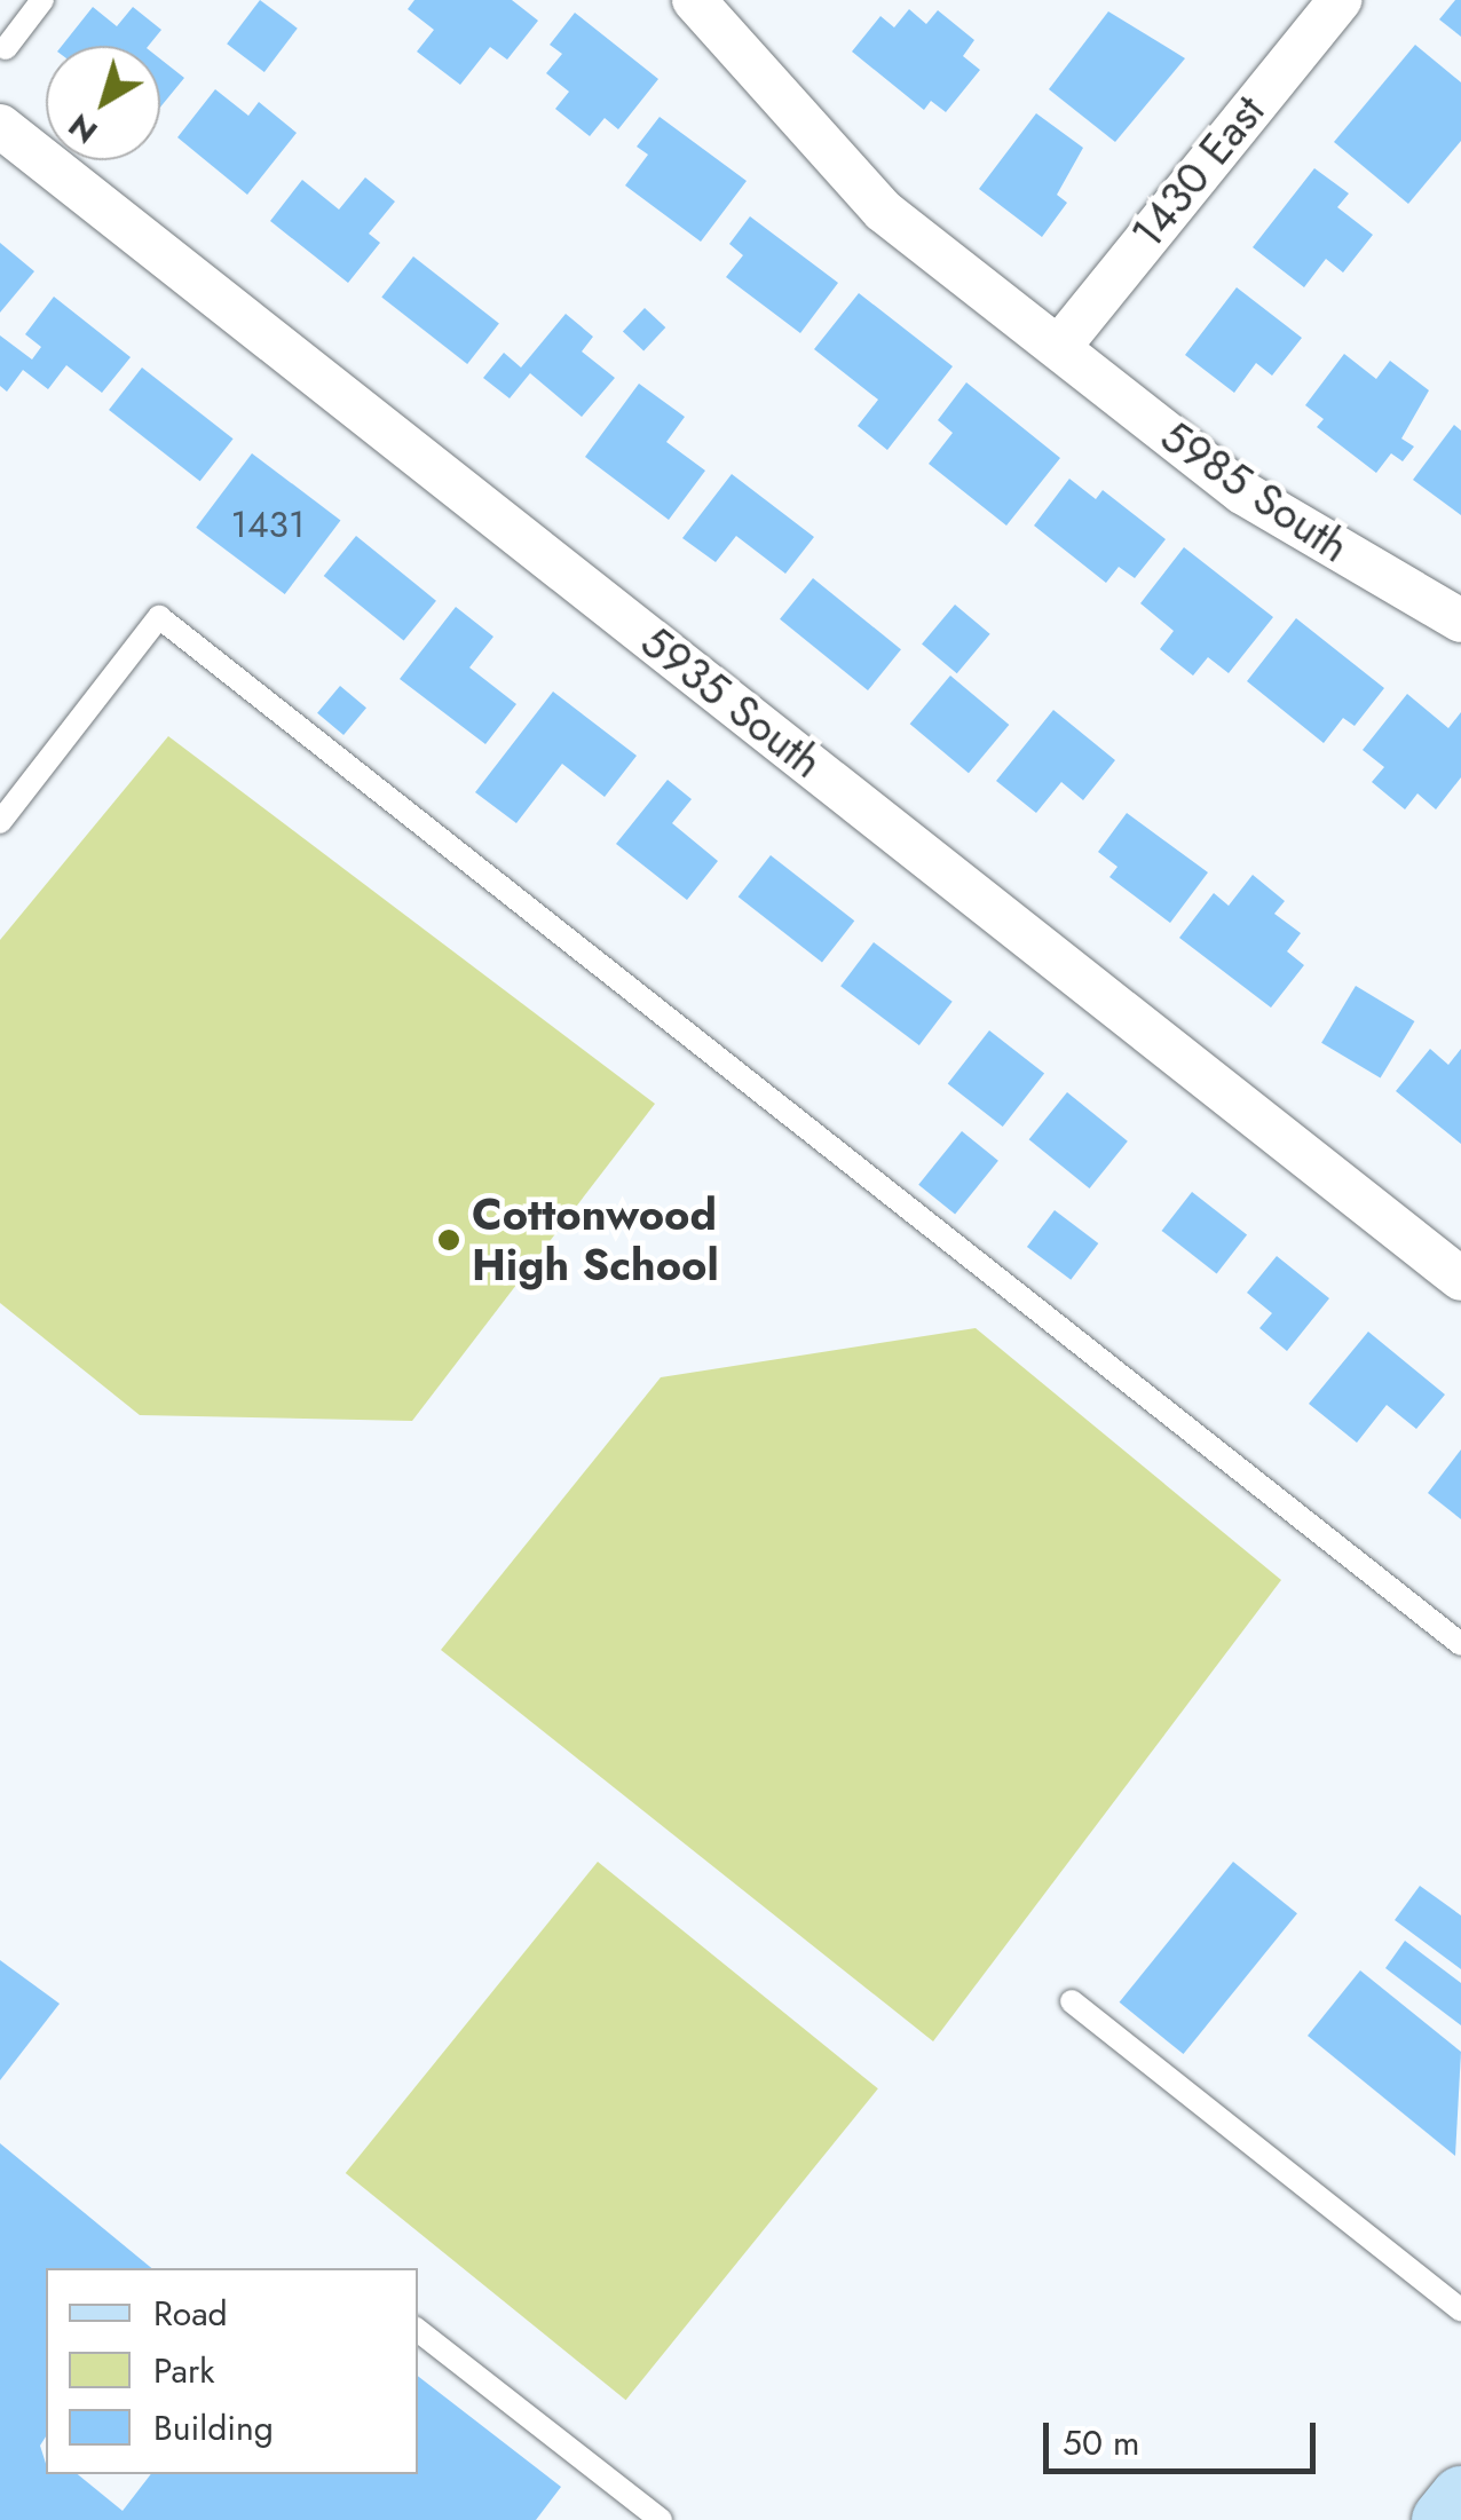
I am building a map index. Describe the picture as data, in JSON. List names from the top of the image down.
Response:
{
  "streets": {
    "street": ["1430 East", "5985 South", "5935 South"]
  },
  "crossings": [
    ["1430 East", "5985 South"]
  ],
  "places": ["Cottonwood High School"],
  "house_numbers": ["1431"],
  "legend": ["Road", "Park", "Building"],
  "scale_bar": "50 m",
  "north": "bottom left"
}
